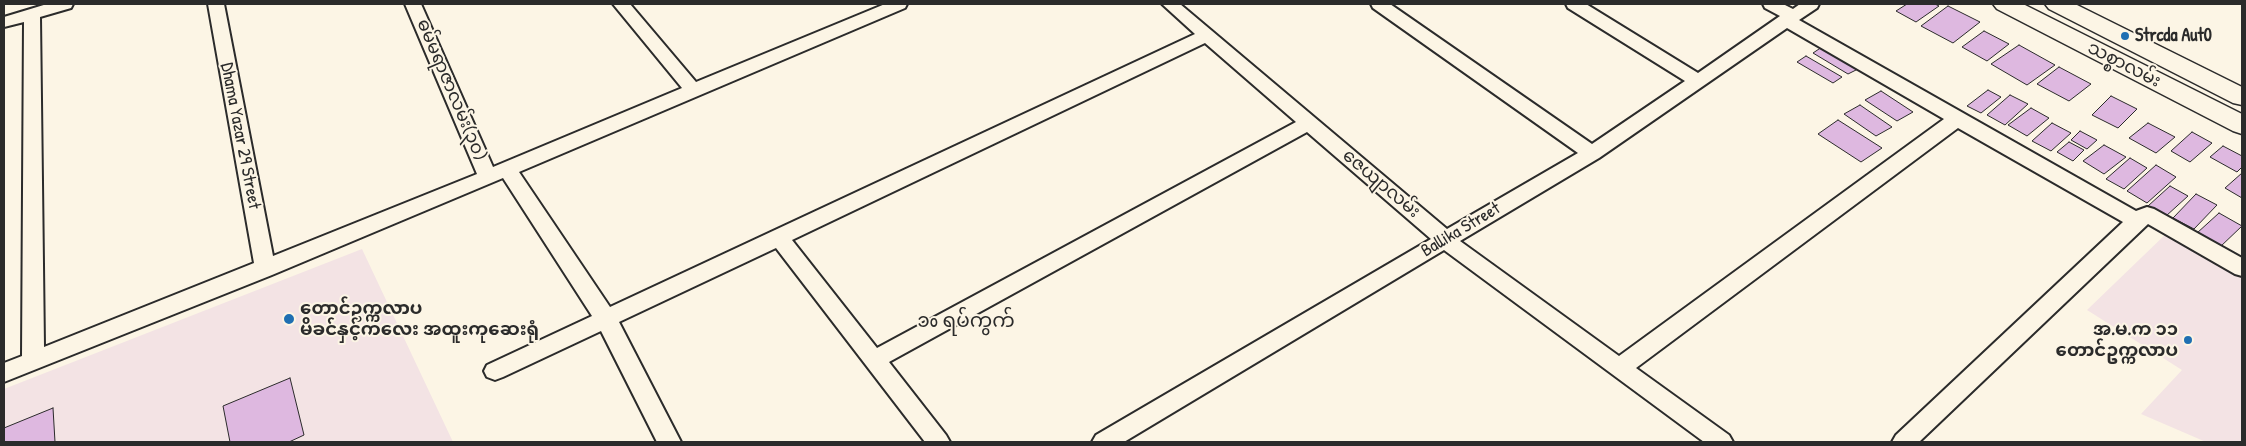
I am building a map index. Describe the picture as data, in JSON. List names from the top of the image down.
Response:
{
  "streets": {
    "main road": ["သစ္စာလမ်း"],
    "street": [
      "ဓမ်မရာဇာလမ်း(၃၀)",
      "Dhama Yazar 29 Street",
      "ဇေယျာလမ်း",
      "Ballika Street"
    ]
  },
  "crossings": [
    ["ဇေယျာလမ်း", "Ballika Street"]
  ],
  "districts": ["၁o ရပ်ကွက်"],
  "places": ["Strcda Aut0", "တောင်ဥက္ကလာပ မိခင်နှင့်ကလေး အထူးကုဆေးရုံ", "အ.မ.က ၁၁ တောင်ဥက္ကလာပ"]
}
